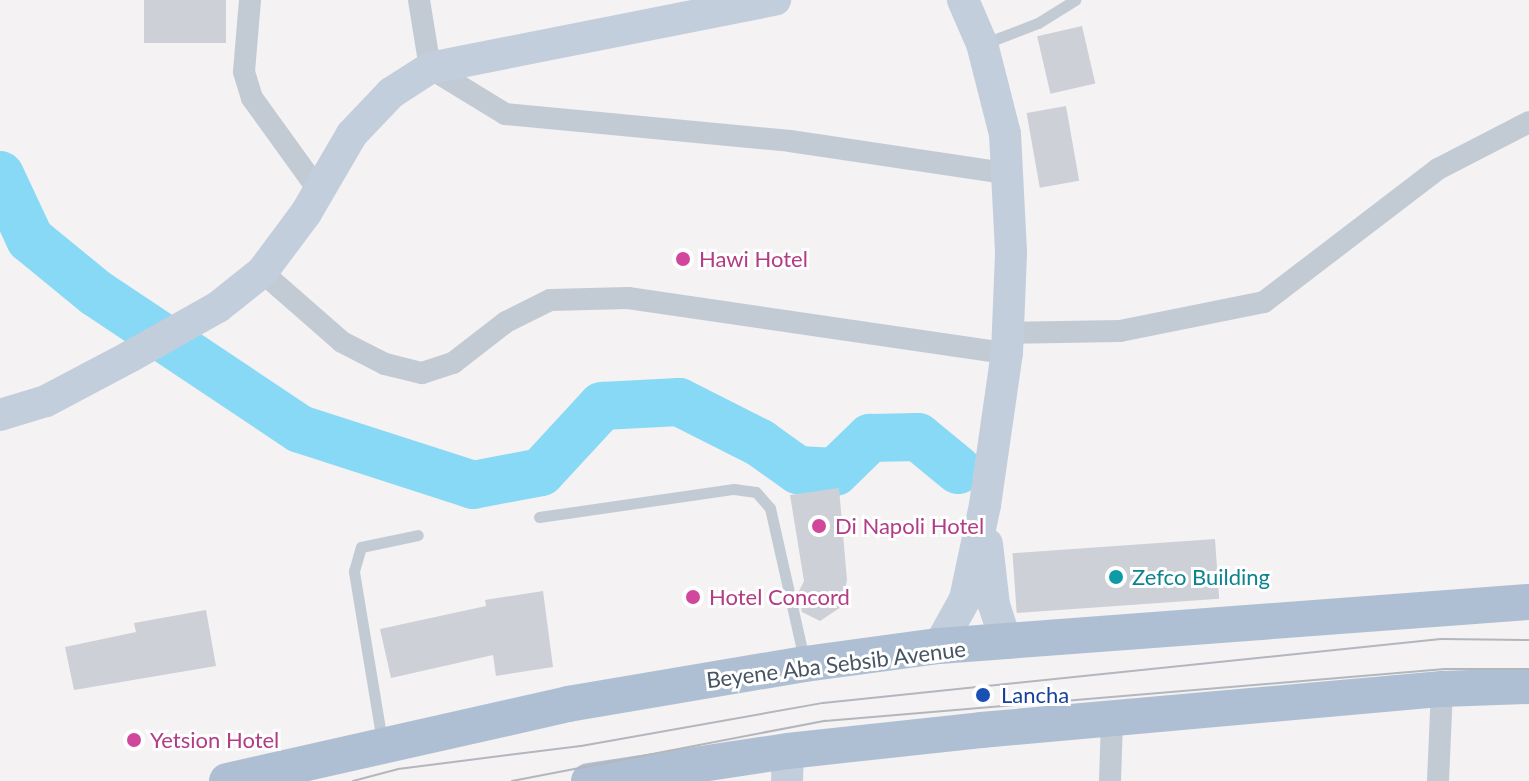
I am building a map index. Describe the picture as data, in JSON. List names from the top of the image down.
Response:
{
  "streets": {
    "main road": ["Beyene Aba Sebsib Avenue"]
  },
  "places": [
    "Hawi Hotel",
    "Di Napoli Hotel",
    "Zefco Building",
    "Hotel Concord",
    "Lancha",
    "Yetsion Hotel"
  ]
}
